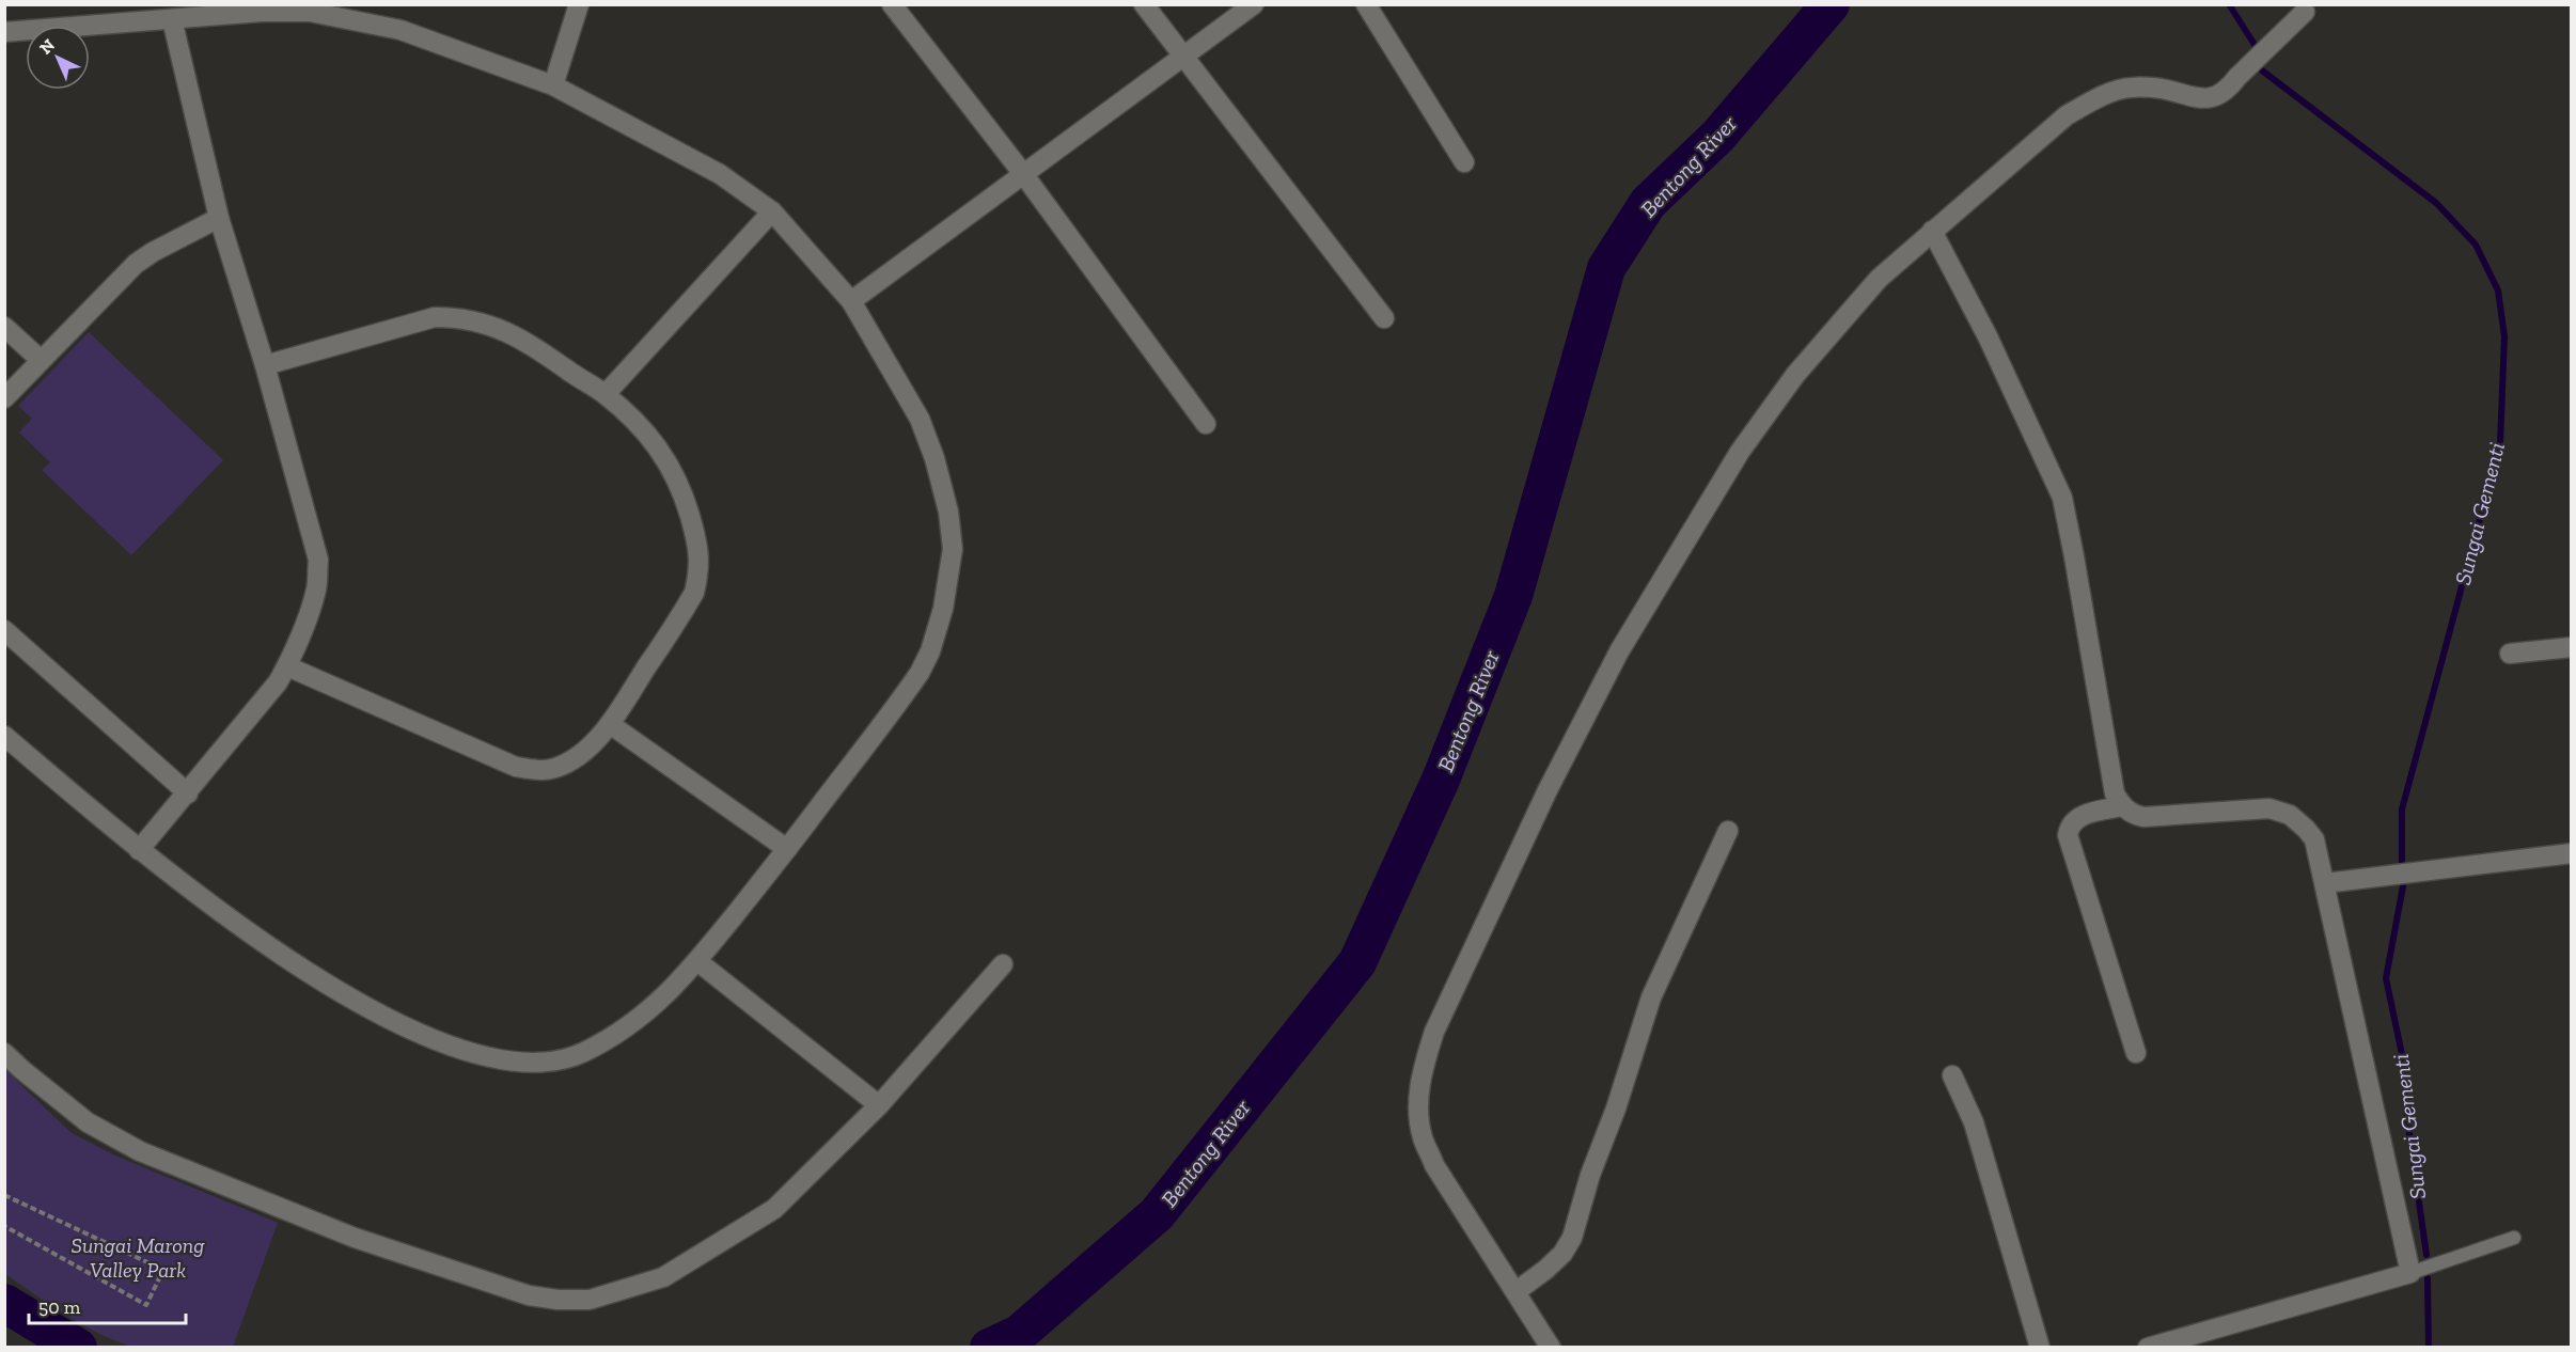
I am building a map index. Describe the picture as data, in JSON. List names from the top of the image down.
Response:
{
  "water": ["Bentong River", "Sungai Gementi"],
  "parks": ["Sungai Marong Valley Park"],
  "scale_bar": "50 m",
  "north": "top left"
}
